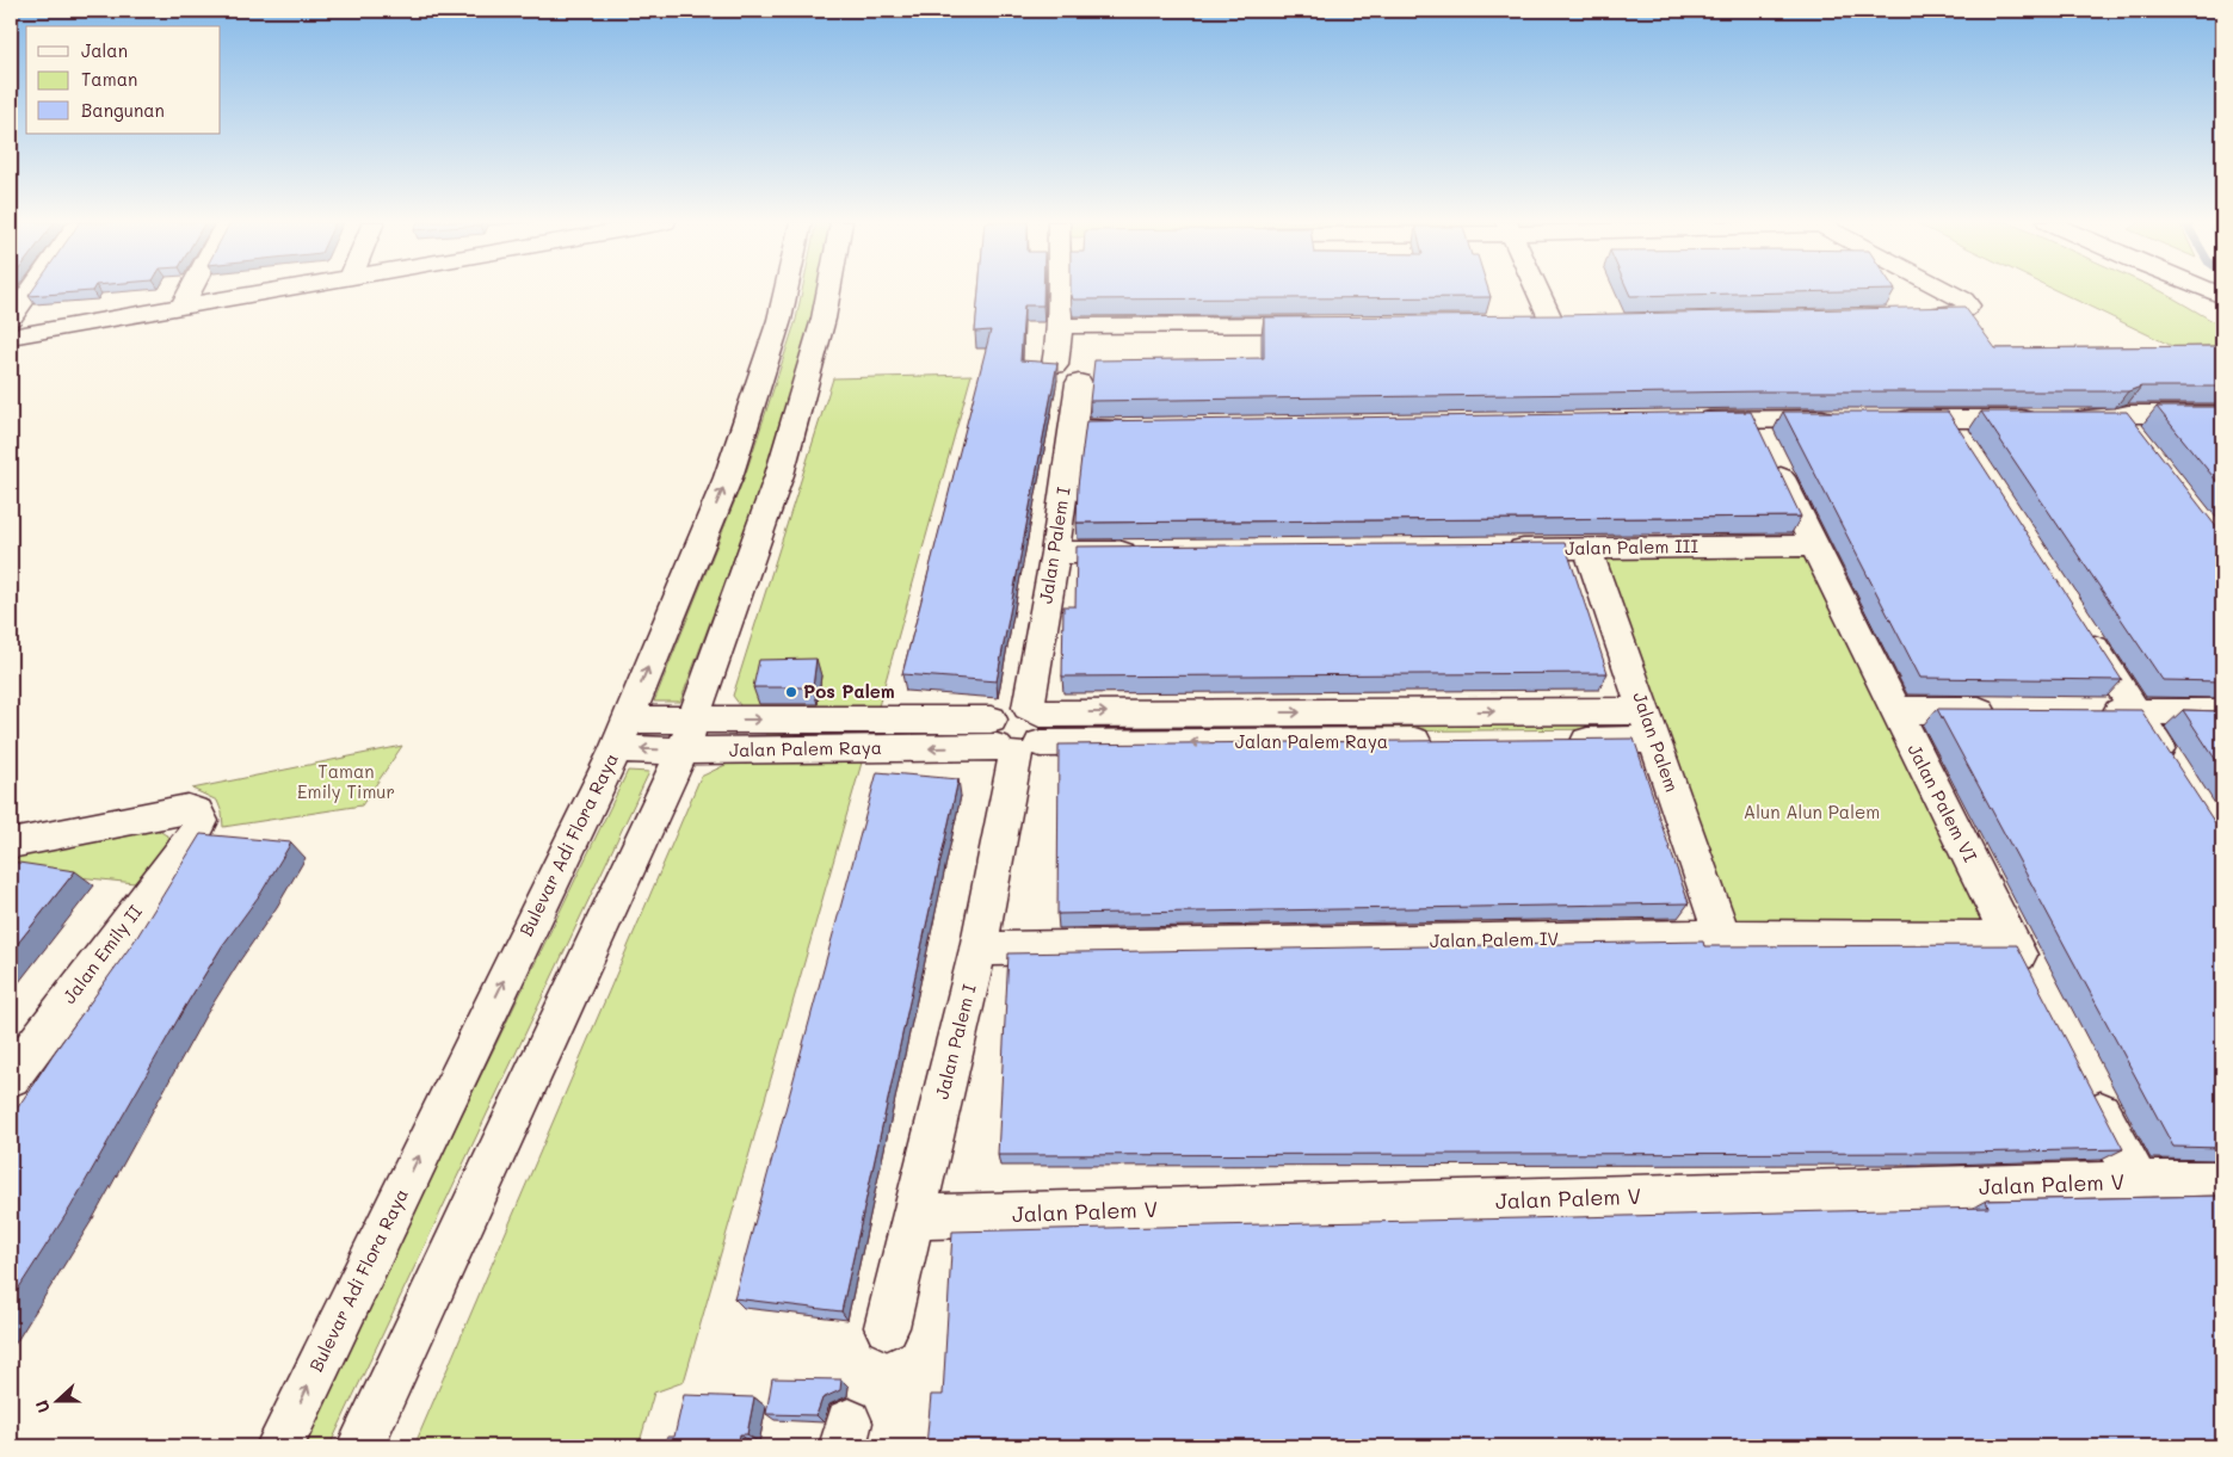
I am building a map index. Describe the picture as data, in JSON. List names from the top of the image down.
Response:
{
  "streets": {
    "street": [
      "Jalan Palem I",
      "Jalan Palem III",
      "Jalan Palem Raya",
      "Jalan Palem",
      "Jalan Palem VI",
      "Bulevar Adi Flora Raya",
      "Jalan Palem IV",
      "Jalan Emily II",
      "Jalan Palem V"
    ]
  },
  "crossings": [
    ["Jalan Palem I", "Jalan Palem Raya"],
    ["Jalan Palem I", "Jalan Palem IV"],
    ["Jalan Palem I", "Jalan Palem V"],
    ["Jalan Palem III", "Jalan Palem"],
    ["Jalan Palem III", "Jalan Palem VI"],
    ["Jalan Palem Raya", "Jalan Palem"],
    ["Jalan Palem Raya", "Bulevar Adi Flora Raya"],
    ["Jalan Palem", "Jalan Palem IV"],
    ["Jalan Palem VI", "Jalan Palem IV"]
  ],
  "parks": ["Taman Emily Timur", "Alun Alun Palem"],
  "places": ["Pos Palem"],
  "legend": ["Jalan", "Taman", "Bangunan"],
  "north": "left"
}
